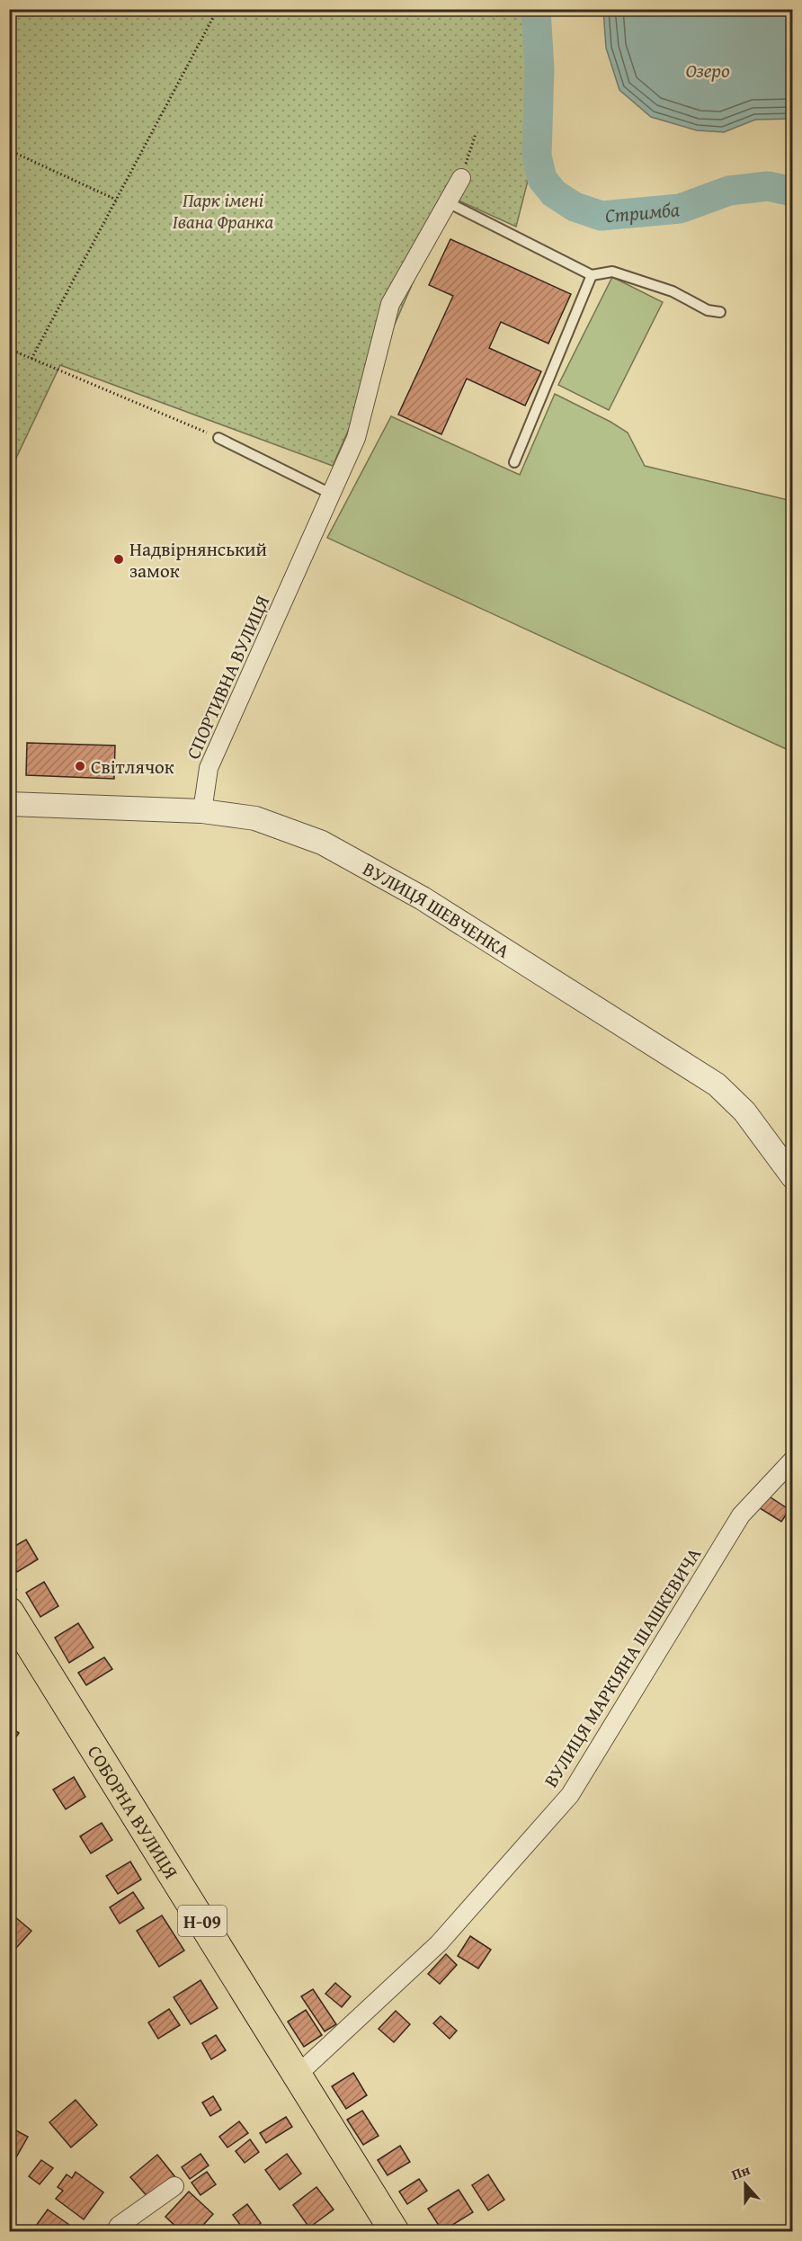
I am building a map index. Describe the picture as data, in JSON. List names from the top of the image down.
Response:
{
  "streets": {
    "main road": ["СОБОРНА ВУЛИЦЯ", "Н-09"],
    "street": ["СПОРТИВНА ВУЛИЦЯ", "ВУЛИЦЯ ШЕВЧЕНКА", "ВУЛИЦЯ МАРКІЯНА ШАШКЕВИЧА"]
  },
  "crossings": [
    ["СПОРТИВНА ВУЛИЦЯ", "ВУЛИЦЯ ШЕВЧЕНКА"],
    ["ВУЛИЦЯ МАРКІЯНА ШАШКЕВИЧА", "СОБОРНА ВУЛИЦЯ"]
  ],
  "water": ["Озеро", "Стримба"],
  "parks": ["Парк імені Івана Франка"],
  "places": ["Надвірнянський замок", "Світлячок"],
  "north": "top"
}
